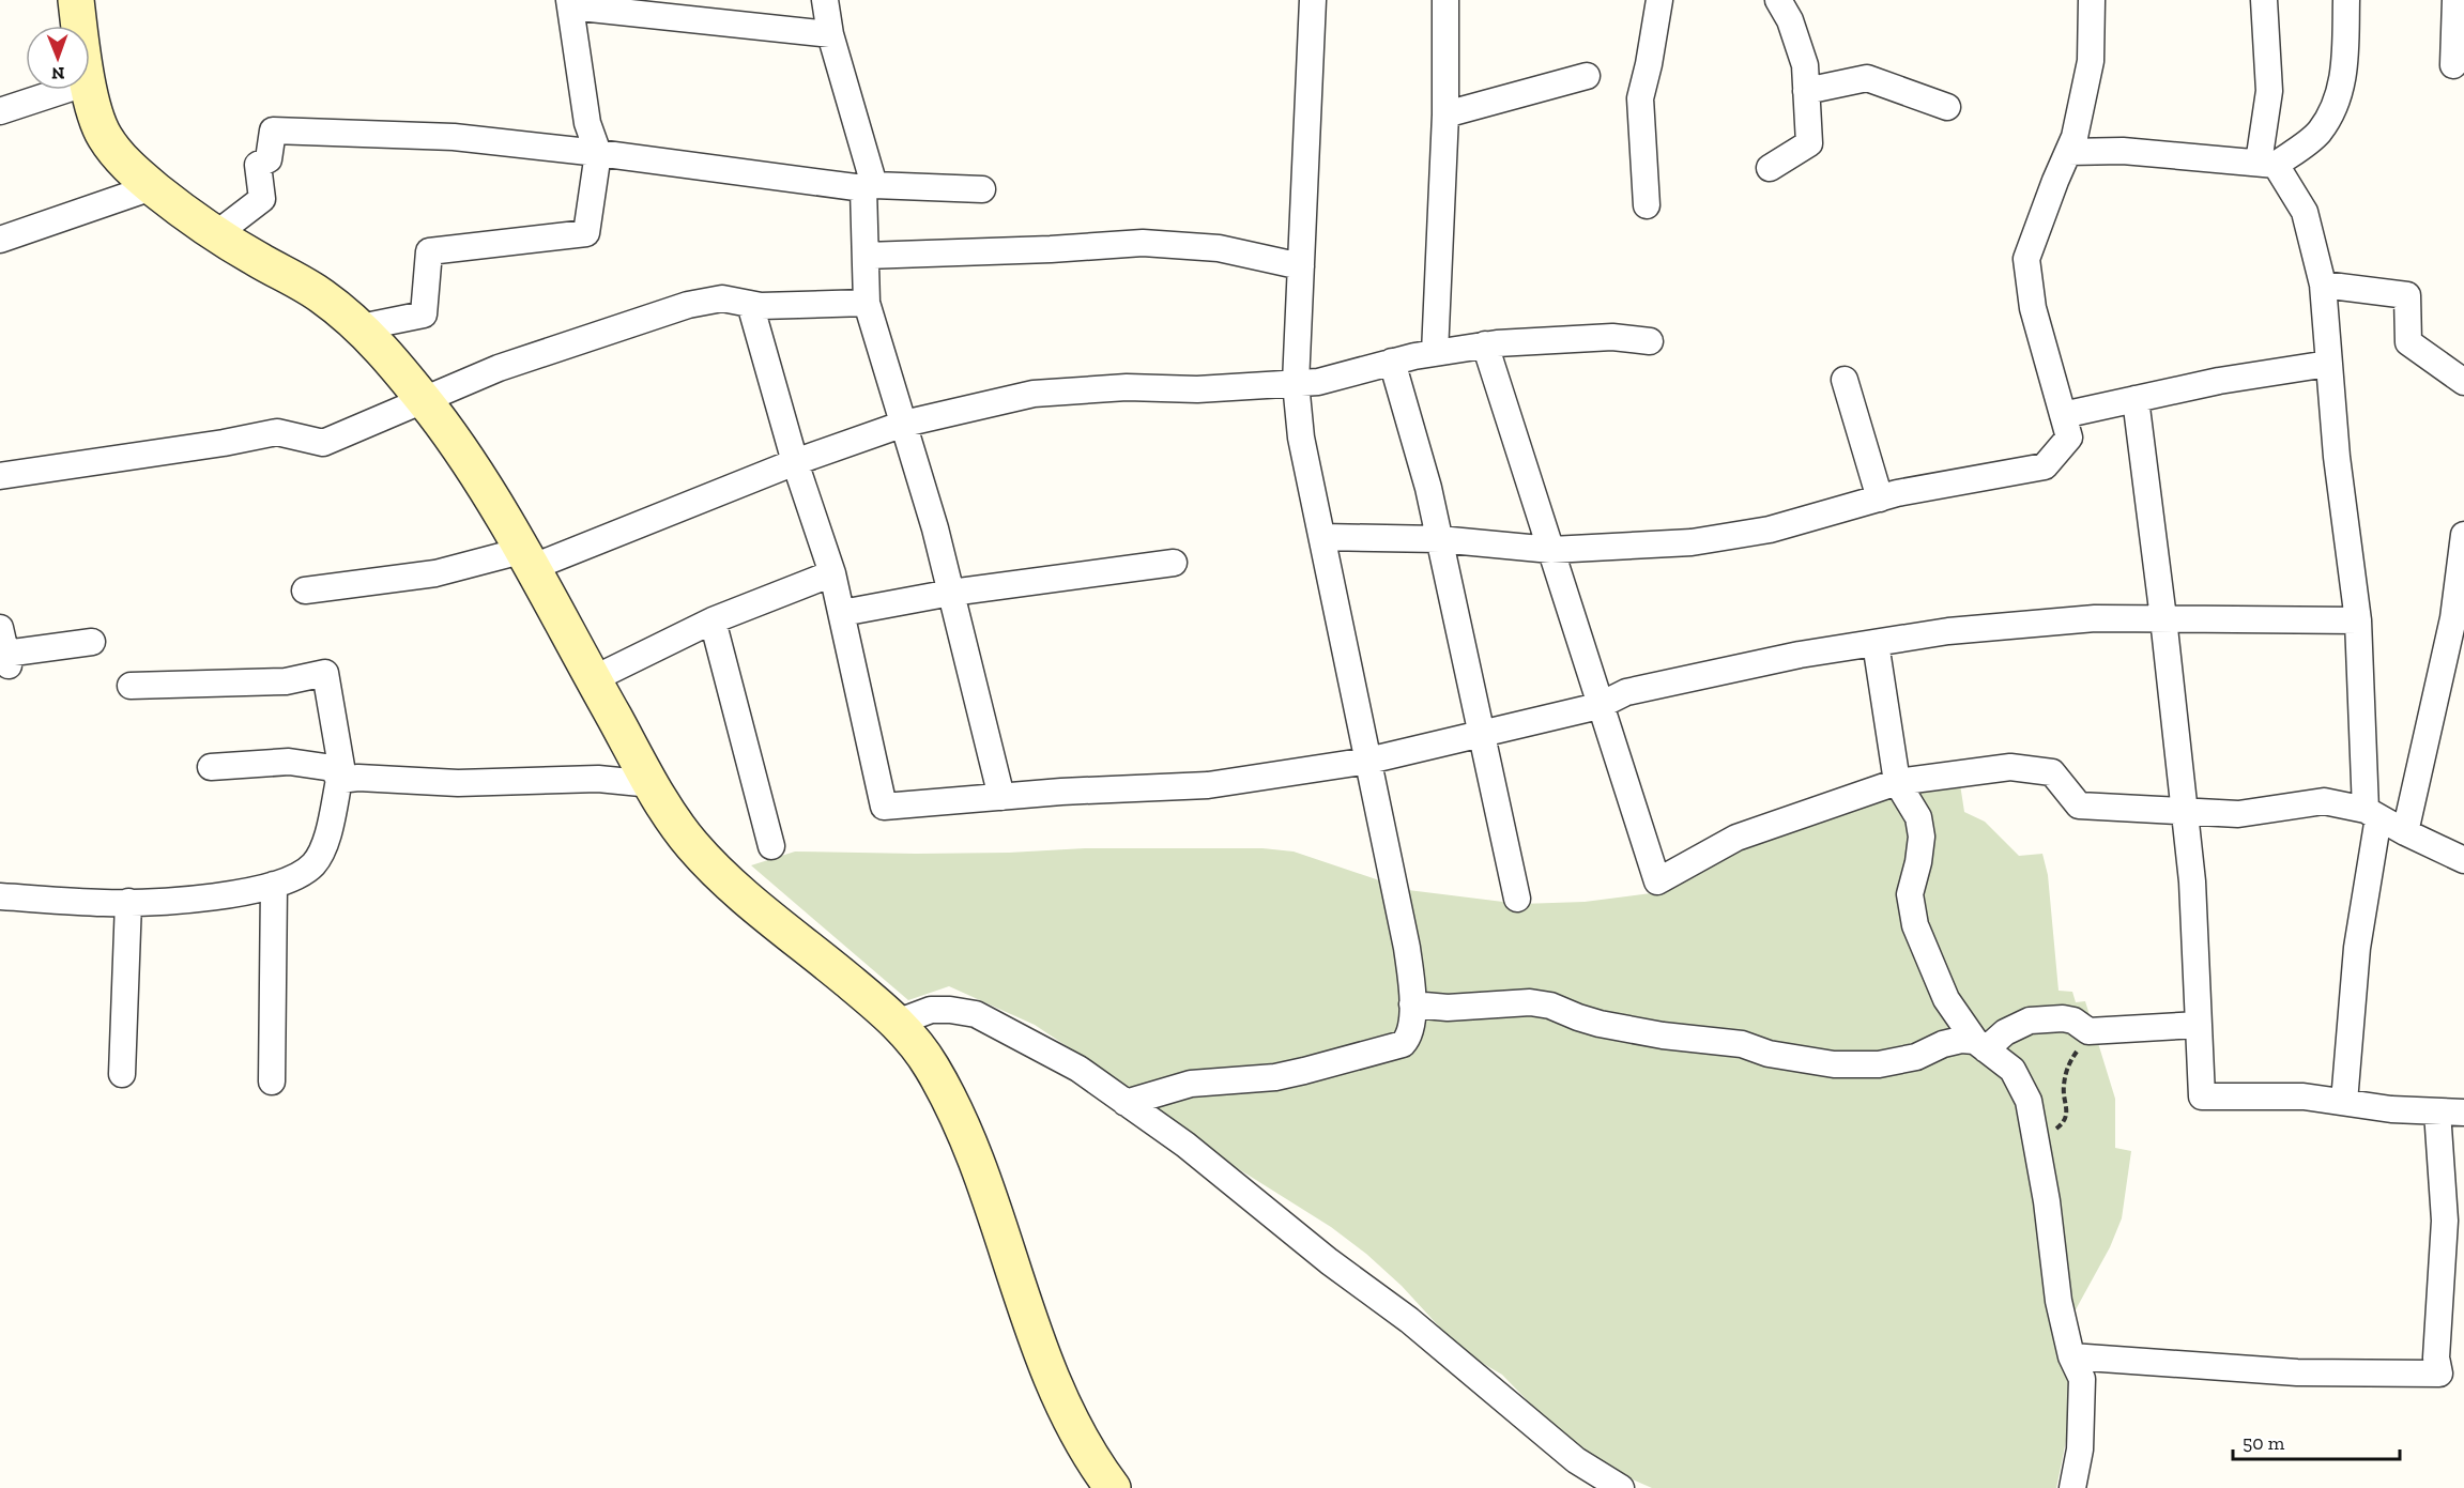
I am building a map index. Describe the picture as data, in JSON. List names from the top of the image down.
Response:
{
  "scale_bar": "50 m",
  "north": "bottom"
}
